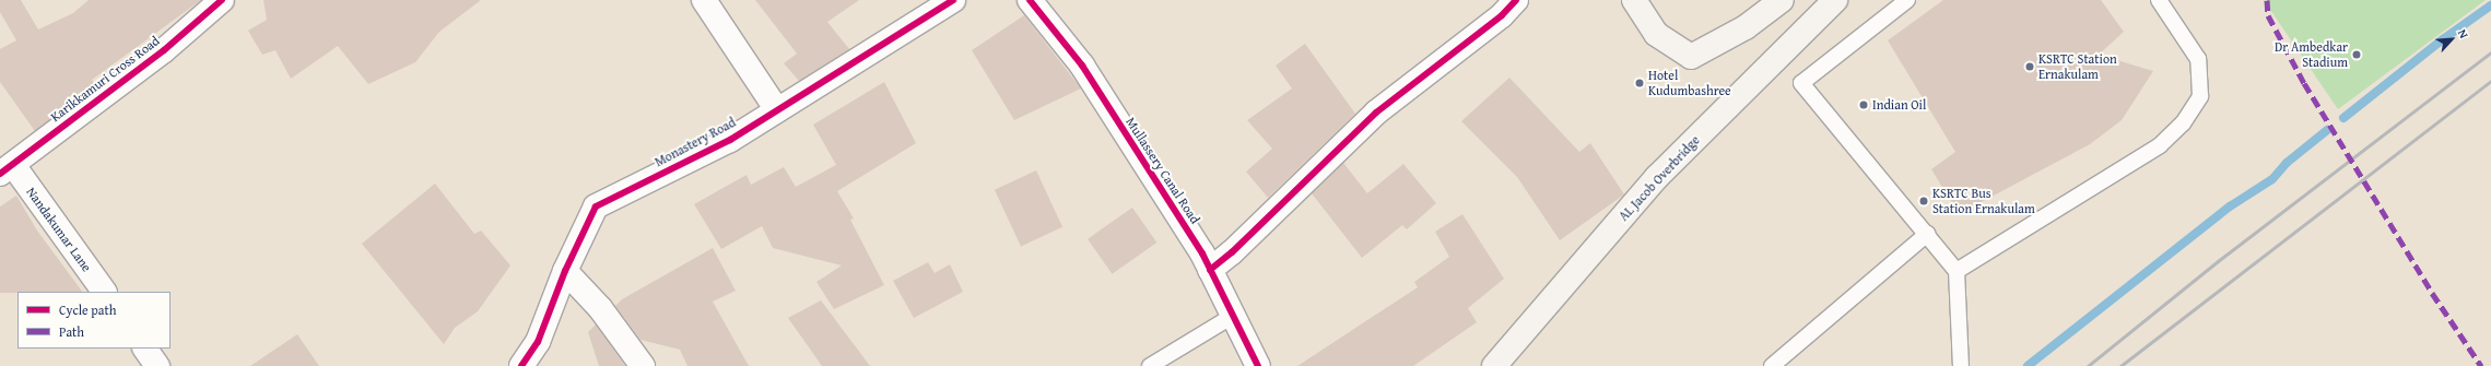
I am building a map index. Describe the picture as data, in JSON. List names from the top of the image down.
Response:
{
  "streets": {
    "main road": ["AL Jacob Overbridge"],
    "street": [
      "Karikkamuri Cross Road",
      "Monastery Road",
      "Mullassery Canal Road",
      "Nandakumar Lane"
    ]
  },
  "crossings": [
    ["Karikkamuri Cross Road", "Nandakumar Lane"]
  ],
  "places": [
    "Dr Ambedkar Stadium",
    "KSRTC Station Ernakulam",
    "Hotel Kudumbashree",
    "Indian Oil",
    "KSRTC Bus Station Ernakulam"
  ],
  "legend": ["Cycle path", "Path"],
  "north": "top right"
}
